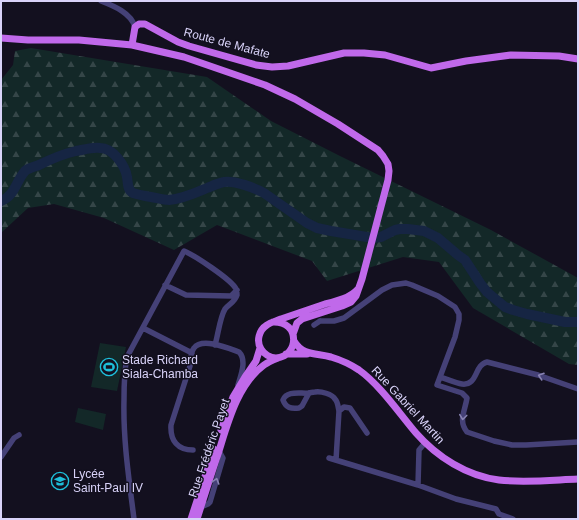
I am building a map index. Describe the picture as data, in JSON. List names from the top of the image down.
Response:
{
  "streets": {
    "main road": ["Route de Mafate", "Rue Gabriel Martin", "Rue Frédéric Payet"]
  },
  "crossings": [
    ["Rue Gabriel Martin", "Rue Frédéric Payet"]
  ],
  "places": {
    "sports": ["Stade Richard Siala-Chamba"],
    "school or university": ["Lycée Saint-Paul IV"]
  }
}
